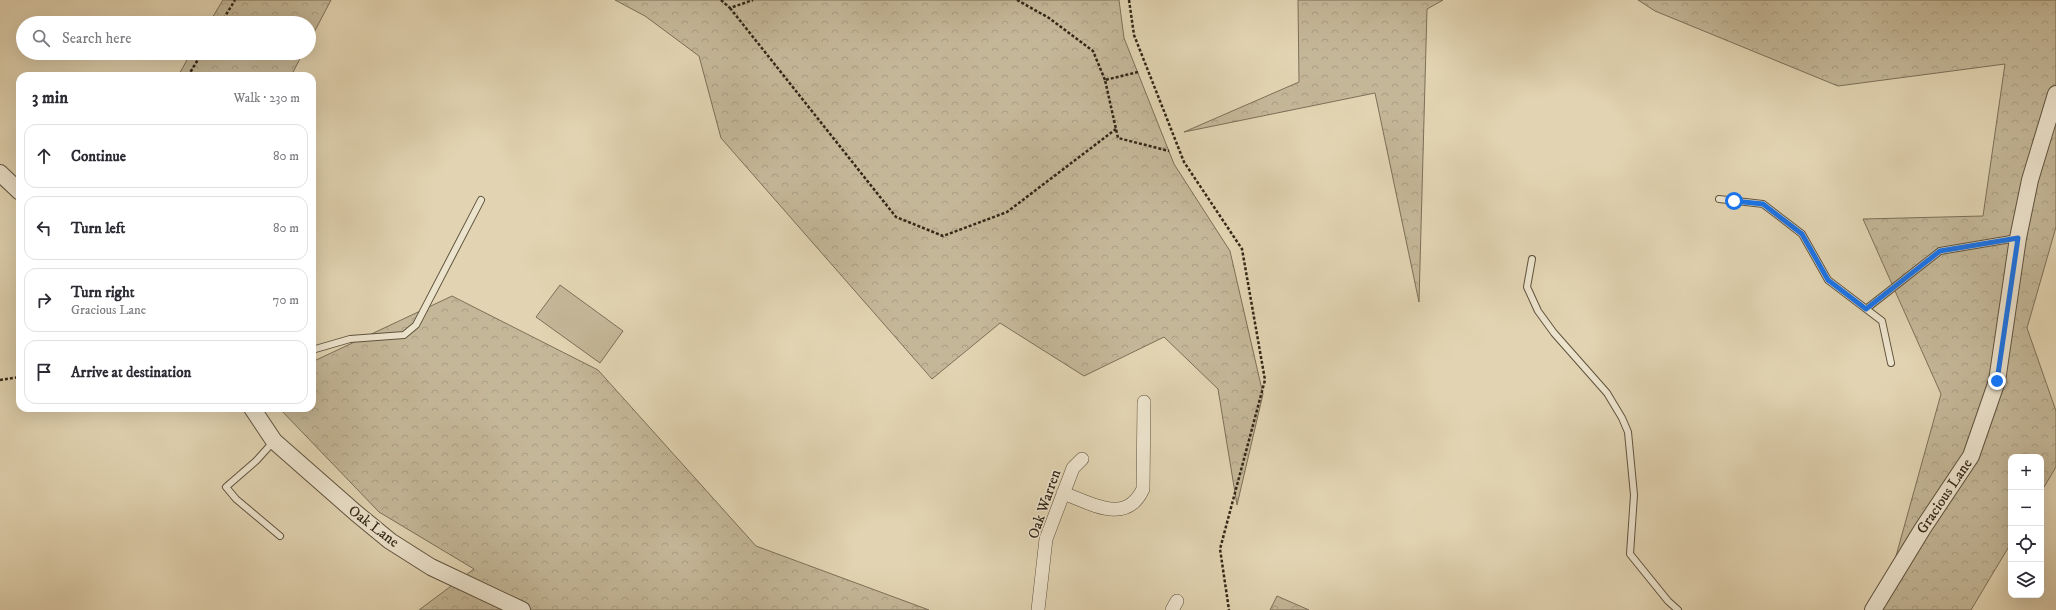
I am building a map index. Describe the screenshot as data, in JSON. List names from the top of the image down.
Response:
{
  "streets": {
    "street": ["Gracious Lane", "Oak Warren", "Oak Lane"]
  },
  "page": {
    "search": "Search here",
    "heading": ["3 min", "Walk · 230 m"],
    "list": [
      ["Continue", "80 m"],
      ["Turn left", "80 m"],
      ["Turn right", "Gracious Lane", "70 m"],
      "Arrive at destination"
    ],
    "map_buttons": ["+", "−"]
  }
}
